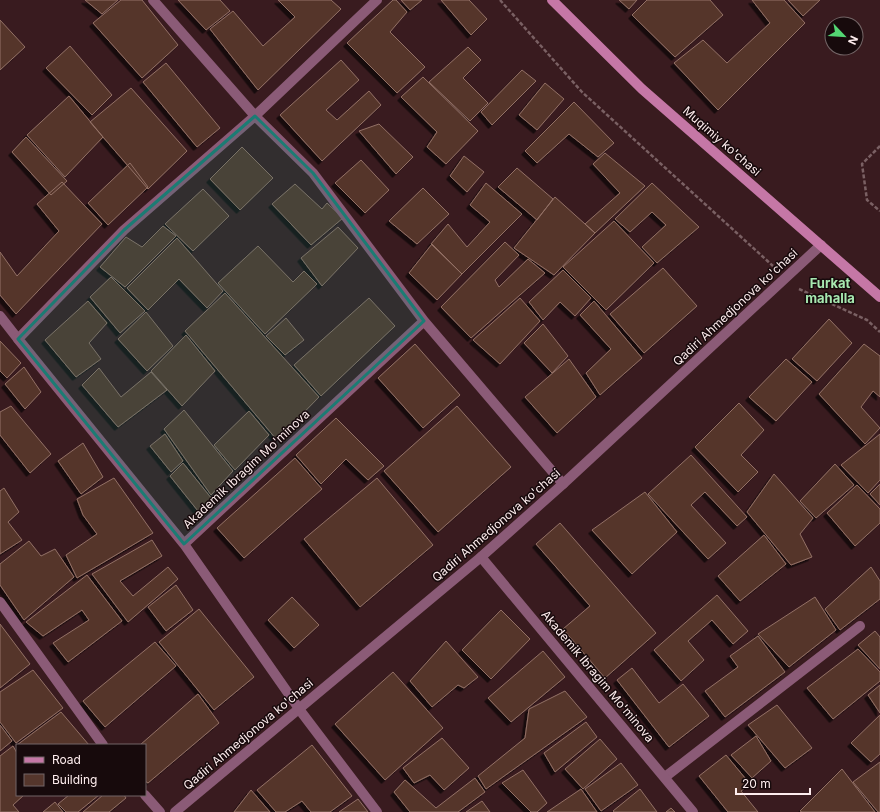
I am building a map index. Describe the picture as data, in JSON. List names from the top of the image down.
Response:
{
  "streets": {
    "main road": ["Muqimiy ko'chasi"],
    "street": ["Qadiri Ahmedjonova ko'chasi", "Akademik Ibragim Mo'minova"]
  },
  "crossings": [
    ["Muqimiy ko'chasi", "Qadiri Ahmedjonova ko'chasi"],
    ["Qadiri Ahmedjonova ko'chasi", "Akademik Ibragim Mo'minova"]
  ],
  "districts": ["Furkat mahalla"],
  "legend": ["Road", "Building"],
  "scale_bar": "20 m",
  "north": "bottom right"
}
